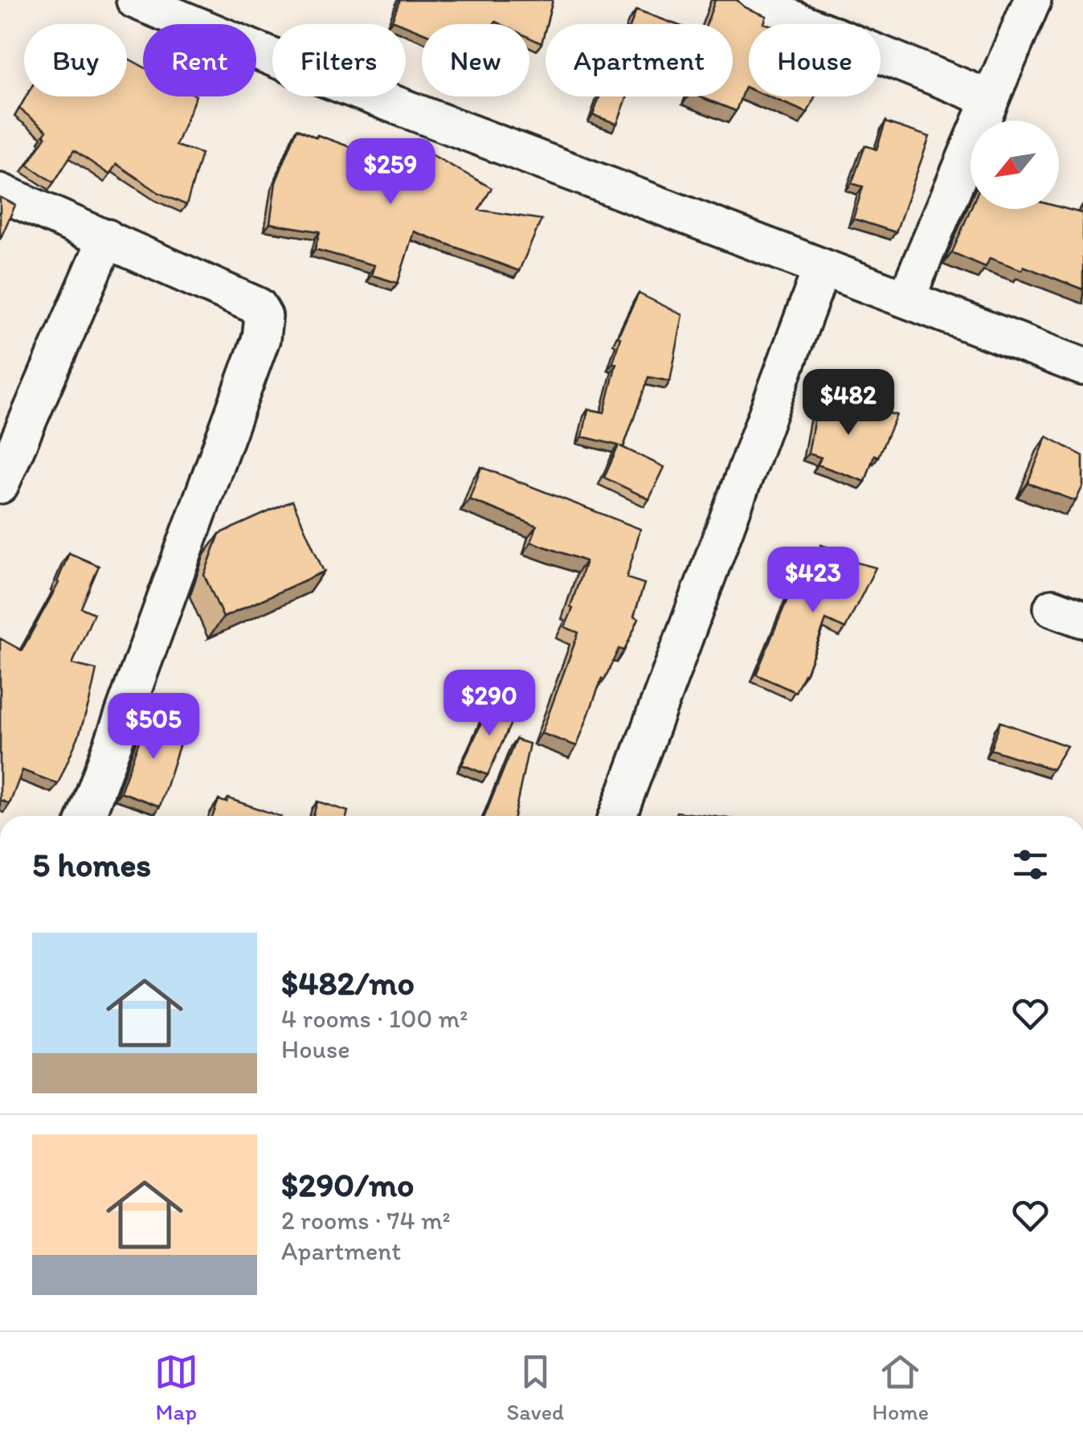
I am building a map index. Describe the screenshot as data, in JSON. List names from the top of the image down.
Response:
{
  "north": "bottom left",
  "page": {
    "chip": [
      "Buy",
      "Rent",
      "Filters",
      "New",
      "Apartment",
      "House"
    ],
    "price": [
      "$259",
      "$482",
      "$423",
      "$290",
      "$505"
    ],
    "heading": "5 homes",
    "list": [
      {
        "name": "$482/mo",
        "note": "4 rooms · 100 m² · House"
      },
      {
        "name": "$290/mo",
        "note": "2 rooms · 74 m² · Apartment"
      }
    ],
    "tabs": ["Map", "Saved", "Home"]
  }
}
